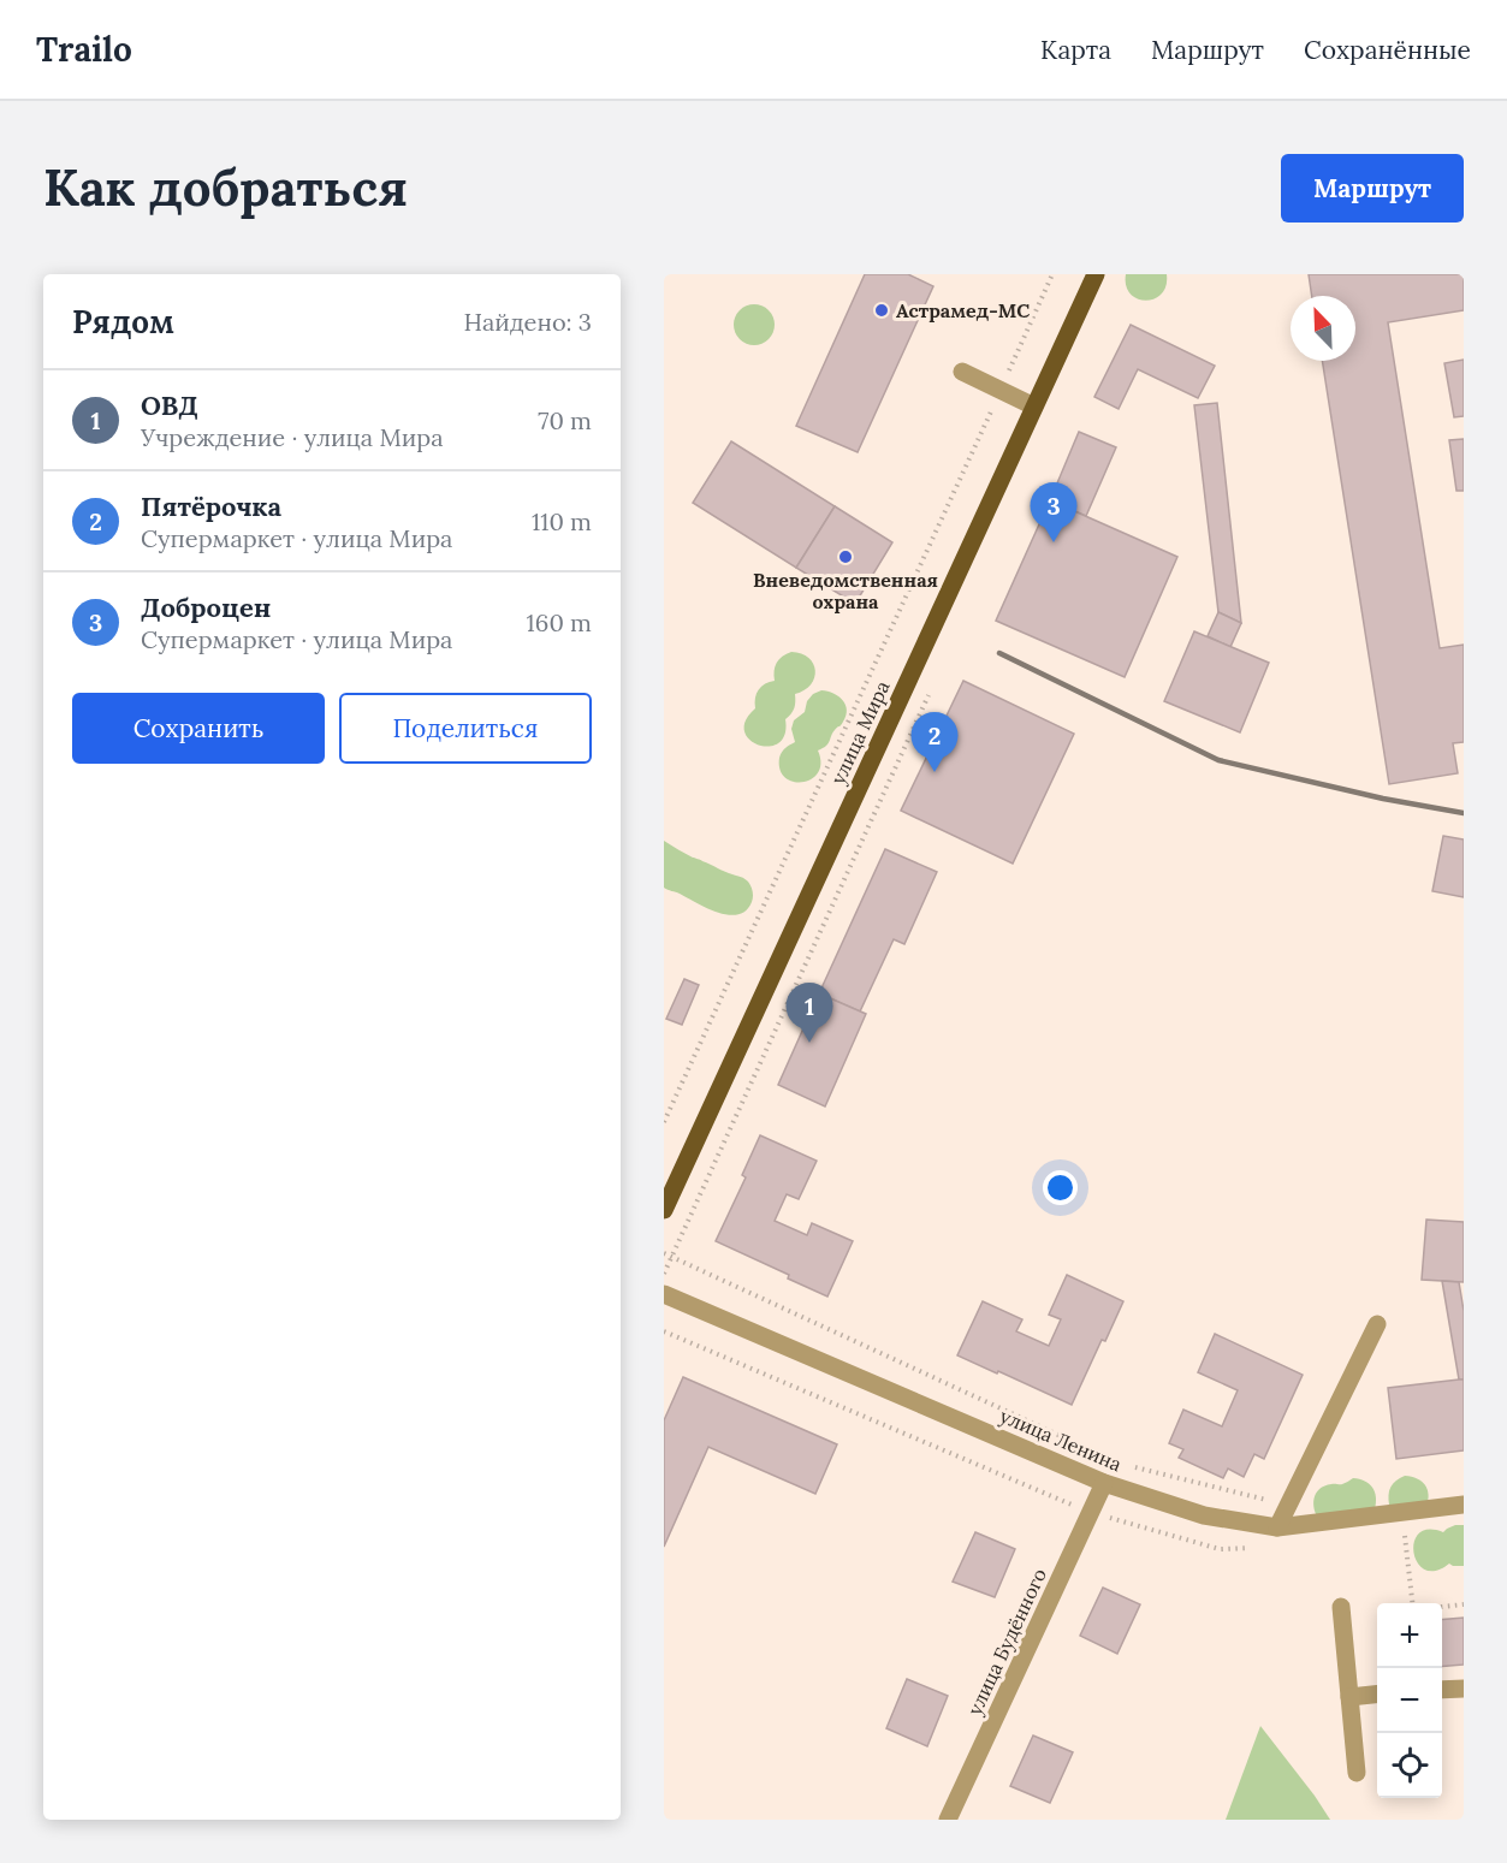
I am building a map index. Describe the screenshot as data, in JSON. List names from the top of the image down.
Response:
{
  "streets": {
    "main road": ["улица Мира"],
    "street": ["улица Ленина", "улица Будённого"]
  },
  "crossings": [
    ["улица Ленина", "улица Будённого"]
  ],
  "places": ["Астрамед-МС", "Вневедомственная охрана"],
  "north": "top left",
  "page": {
    "header": "Trailo",
    "nav": ["Карта", "Маршрут", "Сохранённые"],
    "buttons": [
      "Маршрут",
      ["Сохранить", "Поделиться"]
    ],
    "title": "Как добраться",
    "heading": ["Рядом", "Найдено: 3"],
    "list": [
      {
        "mark": "1",
        "name": "ОВД",
        "note": "Учреждение · улица Мира",
        "value": "70 m"
      },
      {
        "mark": "2",
        "name": "Пятёрочка",
        "note": "Супермаркет · улица Мира",
        "value": "110 m"
      },
      {
        "mark": "3",
        "name": "Доброцен",
        "note": "Супермаркет · улица Мира",
        "value": "160 m"
      }
    ],
    "pins": ["3", "2", "1"],
    "map_buttons": ["+", "−"]
  }
}
